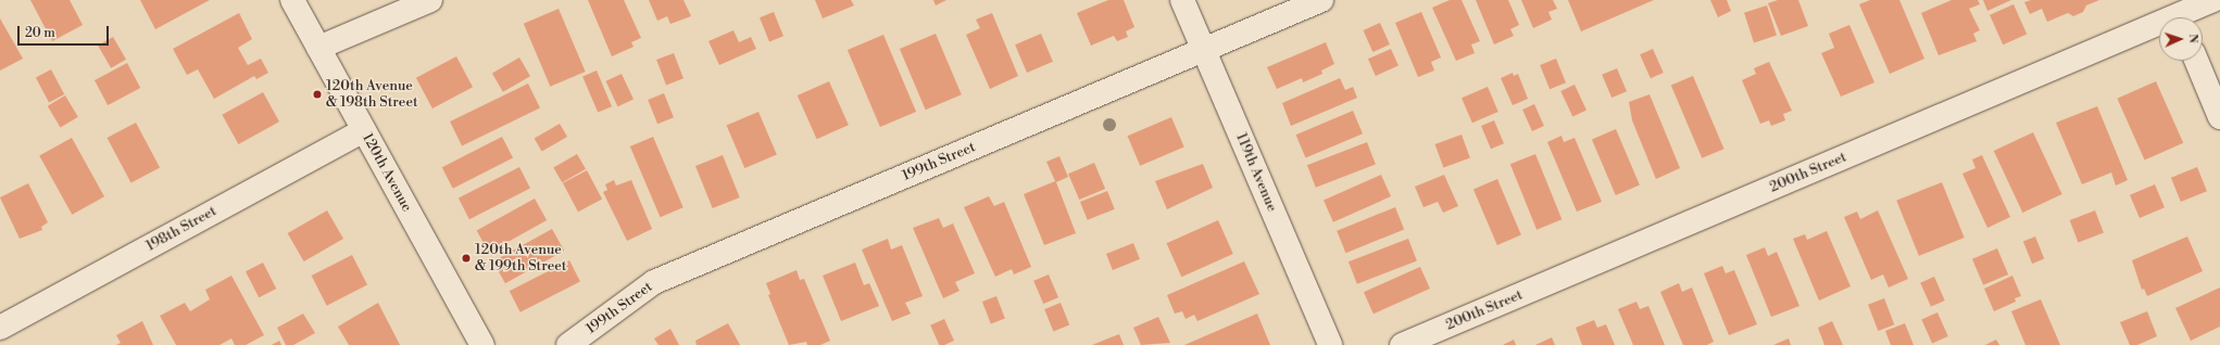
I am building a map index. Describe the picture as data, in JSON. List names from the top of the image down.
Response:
{
  "streets": {
    "street": [
      "199th Street",
      "120th Avenue",
      "119th Avenue",
      "200th Street",
      "198th Street"
    ]
  },
  "crossings": [
    ["199th Street", "119th Avenue"],
    ["120th Avenue", "198th Street"]
  ],
  "places": ["120th Avenue & 198th Street", "120th Avenue & 199th Street"],
  "scale_bar": "20 m",
  "north": "right"
}
